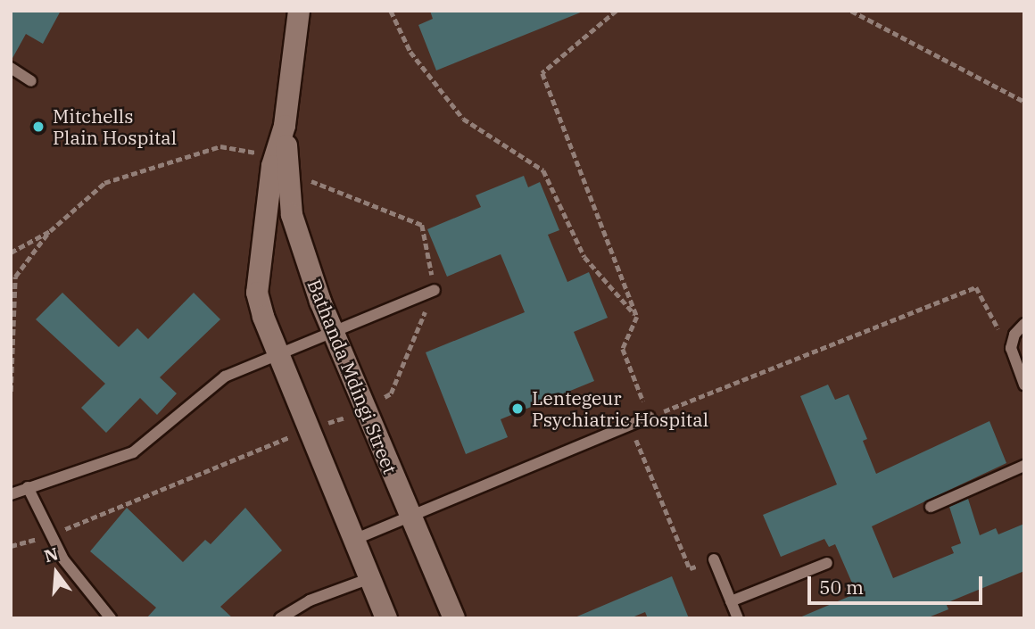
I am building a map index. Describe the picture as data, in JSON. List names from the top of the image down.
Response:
{
  "streets": {
    "street": ["Bathanda Mdingi Street"]
  },
  "places": ["Mitchells Plain Hospital", "Lentegeur Psychiatric Hospital"],
  "scale_bar": "50 m",
  "north": "top"
}
